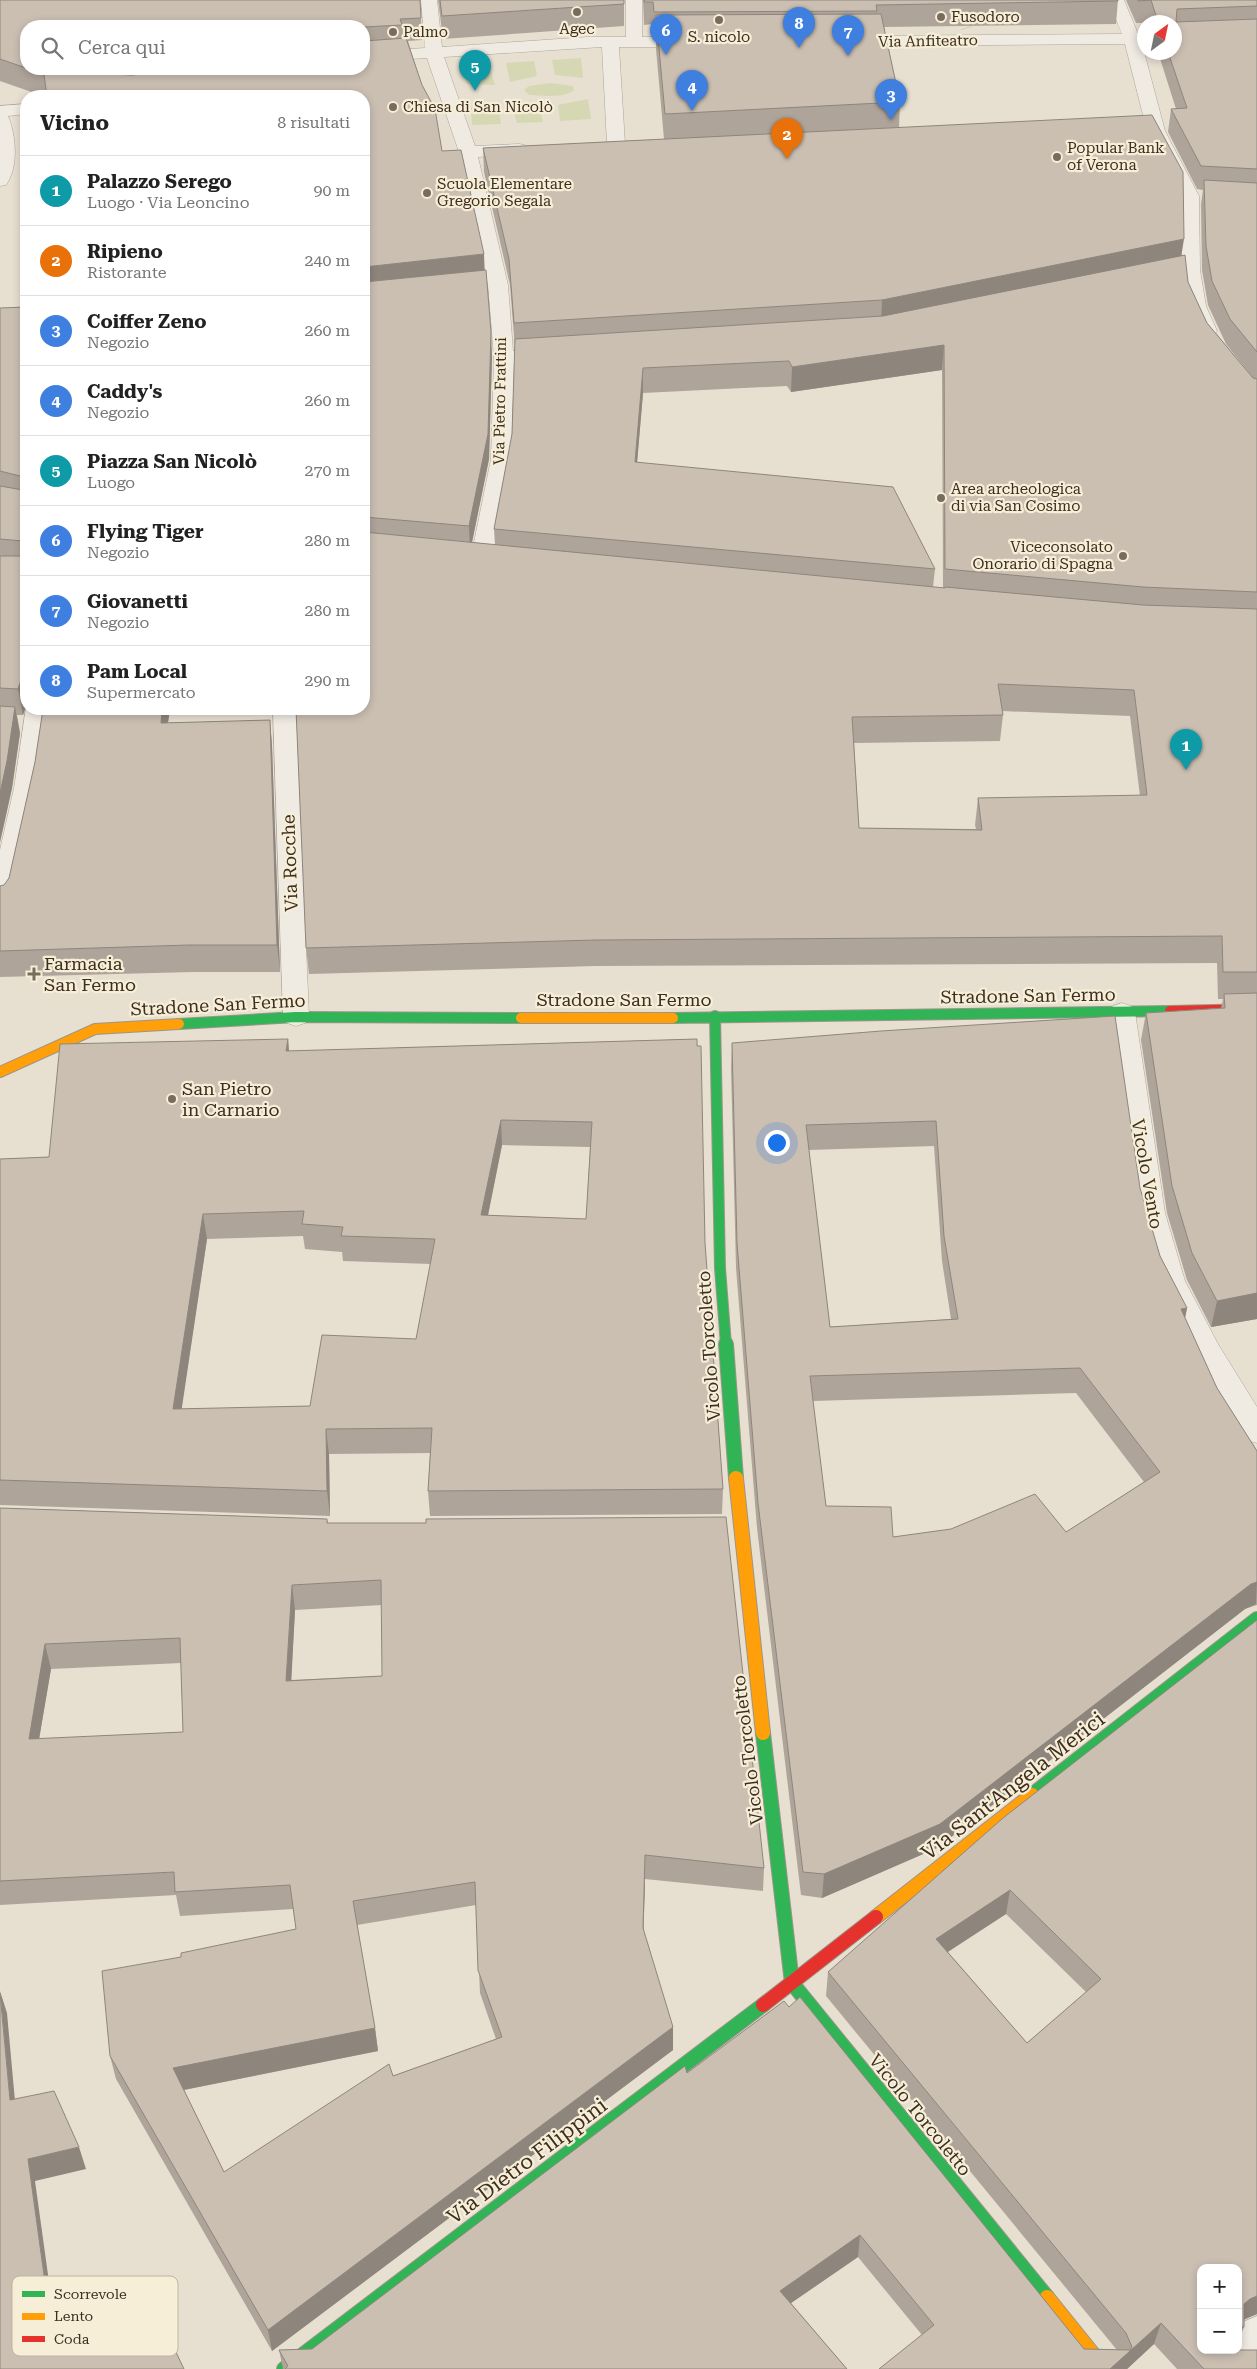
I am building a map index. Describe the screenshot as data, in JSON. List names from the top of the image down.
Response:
{
  "streets": {
    "street": [
      "Via Anfiteatro",
      "Via Pietro Frattini",
      "Via Rocche",
      "Stradone San Fermo",
      "Vicolo Vento",
      "Vicolo Torcoletto",
      "Via Sant'Angela Merici",
      "Via Dietro Filippini"
    ]
  },
  "crossings": [
    ["Via Rocche", "Stradone San Fermo"],
    ["Stradone San Fermo", "Vicolo Vento"],
    ["Stradone San Fermo", "Vicolo Torcoletto"],
    ["Vicolo Torcoletto", "Via Sant'Angela Merici"],
    ["Vicolo Torcoletto", "Via Dietro Filippini"],
    ["Via Sant'Angela Merici", "Via Dietro Filippini"]
  ],
  "places": {
    "other": [
      "Agec",
      "Fusodoro",
      "S. nicolo",
      "Palmo",
      "Chiesa di San Nicolò",
      "Popular Bank of Verona",
      "Scuola Elementare Gregorio Segala",
      "Area archeologica di via San Cosimo",
      "Viceconsolato Onorario di Spagna",
      "San Pietro in Carnario"
    ],
    "health": ["Farmacia San Fermo"]
  },
  "legend": ["Scorrevole", "Lento", "Coda"],
  "north": "top right",
  "page": {
    "pins": [
      "8",
      "6",
      "7",
      "5",
      "4",
      "3",
      "2",
      "1"
    ],
    "search": "Cerca qui",
    "heading": ["Vicino", "8 risultati"],
    "list": [
      {
        "mark": "1",
        "name": "Palazzo Serego",
        "note": "Luogo · Via Leoncino",
        "value": "90 m"
      },
      {
        "mark": "2",
        "name": "Ripieno",
        "note": "Ristorante",
        "value": "240 m"
      },
      {
        "mark": "3",
        "name": "Coiffer Zeno",
        "note": "Negozio",
        "value": "260 m"
      },
      {
        "mark": "4",
        "name": "Caddy's",
        "note": "Negozio",
        "value": "260 m"
      },
      {
        "mark": "5",
        "name": "Piazza San Nicolò",
        "note": "Luogo",
        "value": "270 m"
      },
      {
        "mark": "6",
        "name": "Flying Tiger",
        "note": "Negozio",
        "value": "280 m"
      },
      {
        "mark": "7",
        "name": "Giovanetti",
        "note": "Negozio",
        "value": "280 m"
      },
      {
        "mark": "8",
        "name": "Pam Local",
        "note": "Supermercato",
        "value": "290 m"
      }
    ],
    "map_buttons": ["+", "−"]
  }
}
